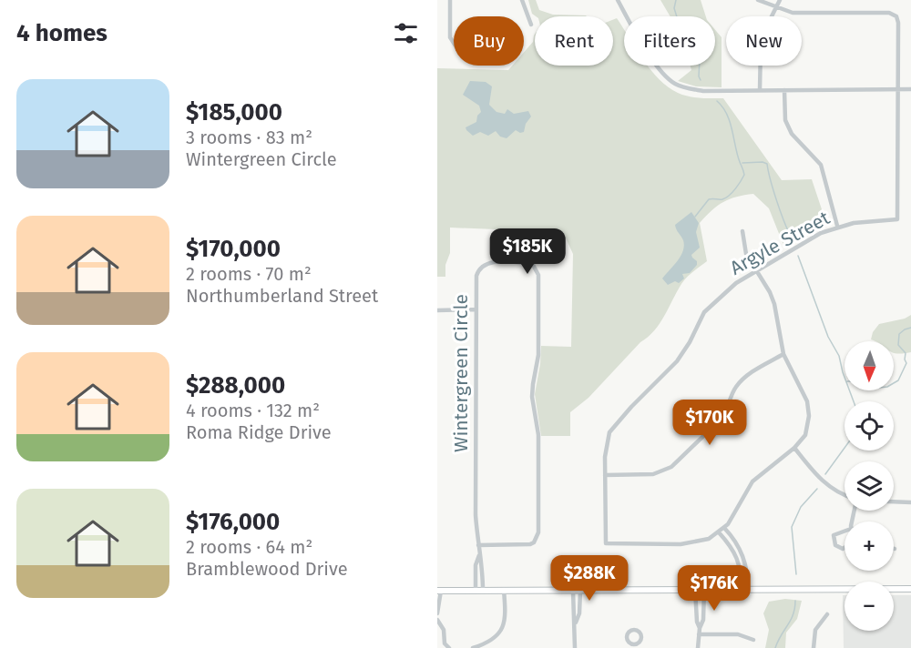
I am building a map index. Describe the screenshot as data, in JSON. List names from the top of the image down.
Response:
{
  "streets": {
    "street": ["Argyle Street", "Wintergreen Circle"]
  },
  "north": "bottom",
  "page": {
    "heading": "4 homes",
    "chip": [
      "Buy",
      "Rent",
      "Filters",
      "New"
    ],
    "list": [
      {
        "name": "$185,000",
        "note": "3 rooms · 83 m² · Wintergreen Circle"
      },
      {
        "name": "$170,000",
        "note": "2 rooms · 70 m² · Northumberland Street"
      },
      {
        "name": "$288,000",
        "note": "4 rooms · 132 m² · Roma Ridge Drive"
      },
      {
        "name": "$176,000",
        "note": "2 rooms · 64 m² · Bramblewood Drive"
      }
    ],
    "price": [
      "$185K",
      "$170K",
      "$288K",
      "$176K"
    ],
    "map_buttons": ["+", "−"]
  }
}
